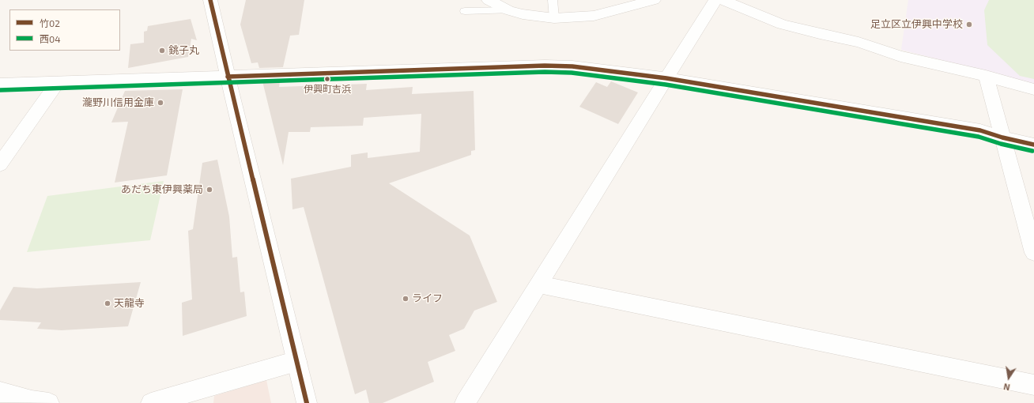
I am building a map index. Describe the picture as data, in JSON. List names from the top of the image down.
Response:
{
  "places": [
    "足立区立伊興中学校",
    "銚子丸",
    "伊興町吉浜",
    "瀧野川信用金庫",
    "あだち東伊興薬局",
    "ライフ",
    "天龍寺"
  ],
  "lines": ["transit line 竹02", "transit line 西04"],
  "legend": ["竹02", "西04"],
  "north": "bottom"
}
